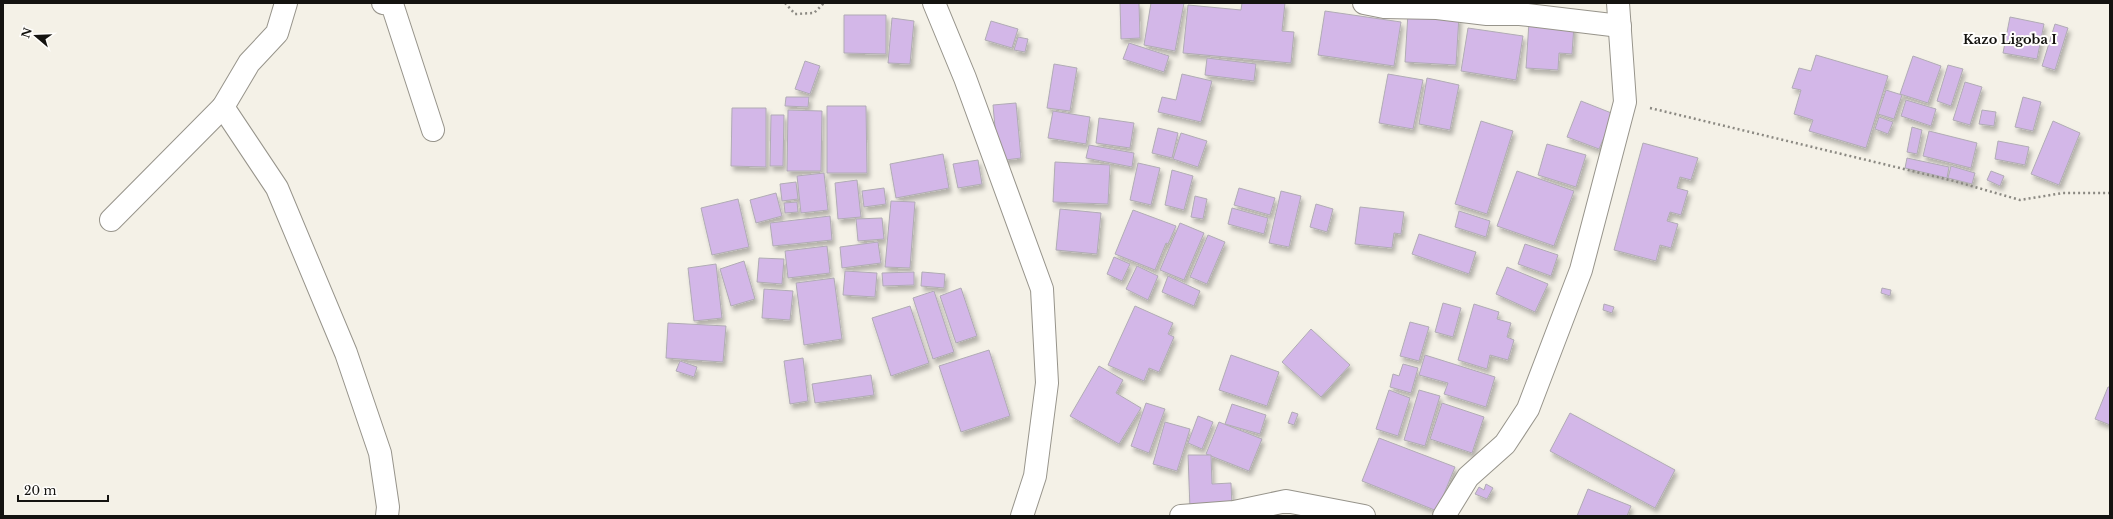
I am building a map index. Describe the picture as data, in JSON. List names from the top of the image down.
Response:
{
  "districts": ["Kazo Ligoba I"],
  "scale_bar": "20 m",
  "north": "left"
}
